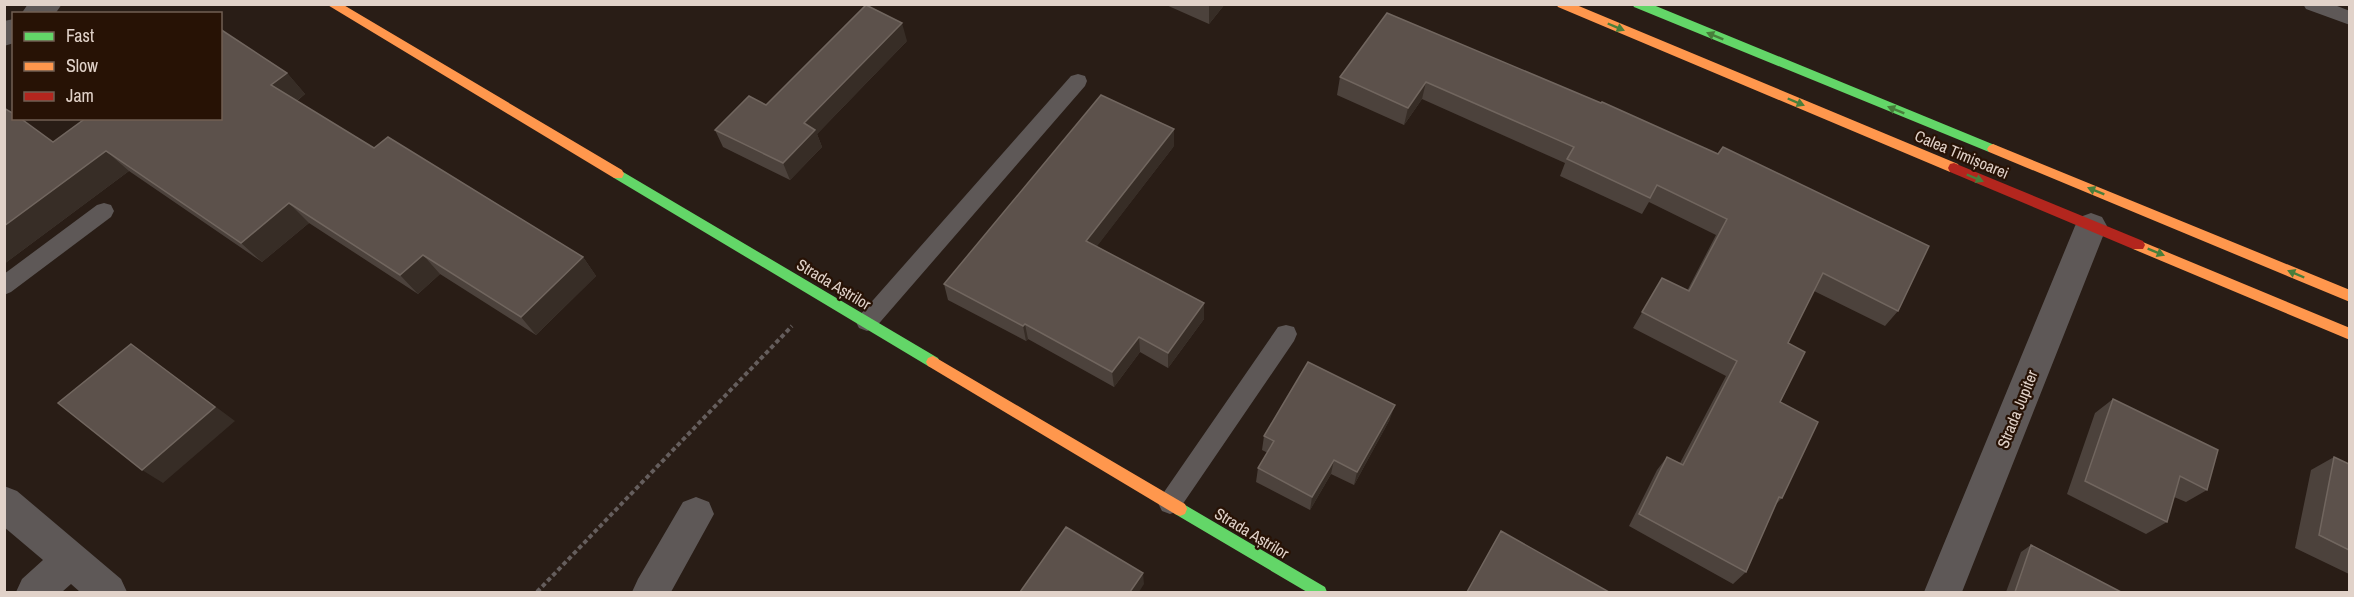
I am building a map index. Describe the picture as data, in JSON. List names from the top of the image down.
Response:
{
  "streets": {
    "main road": ["Calea Timișoarei", "Strada Aștrilor"],
    "street": ["Strada Jupiter"]
  },
  "crossings": [
    ["Calea Timișoarei", "Strada Jupiter"]
  ],
  "legend": ["Fast", "Slow", "Jam"]
}
